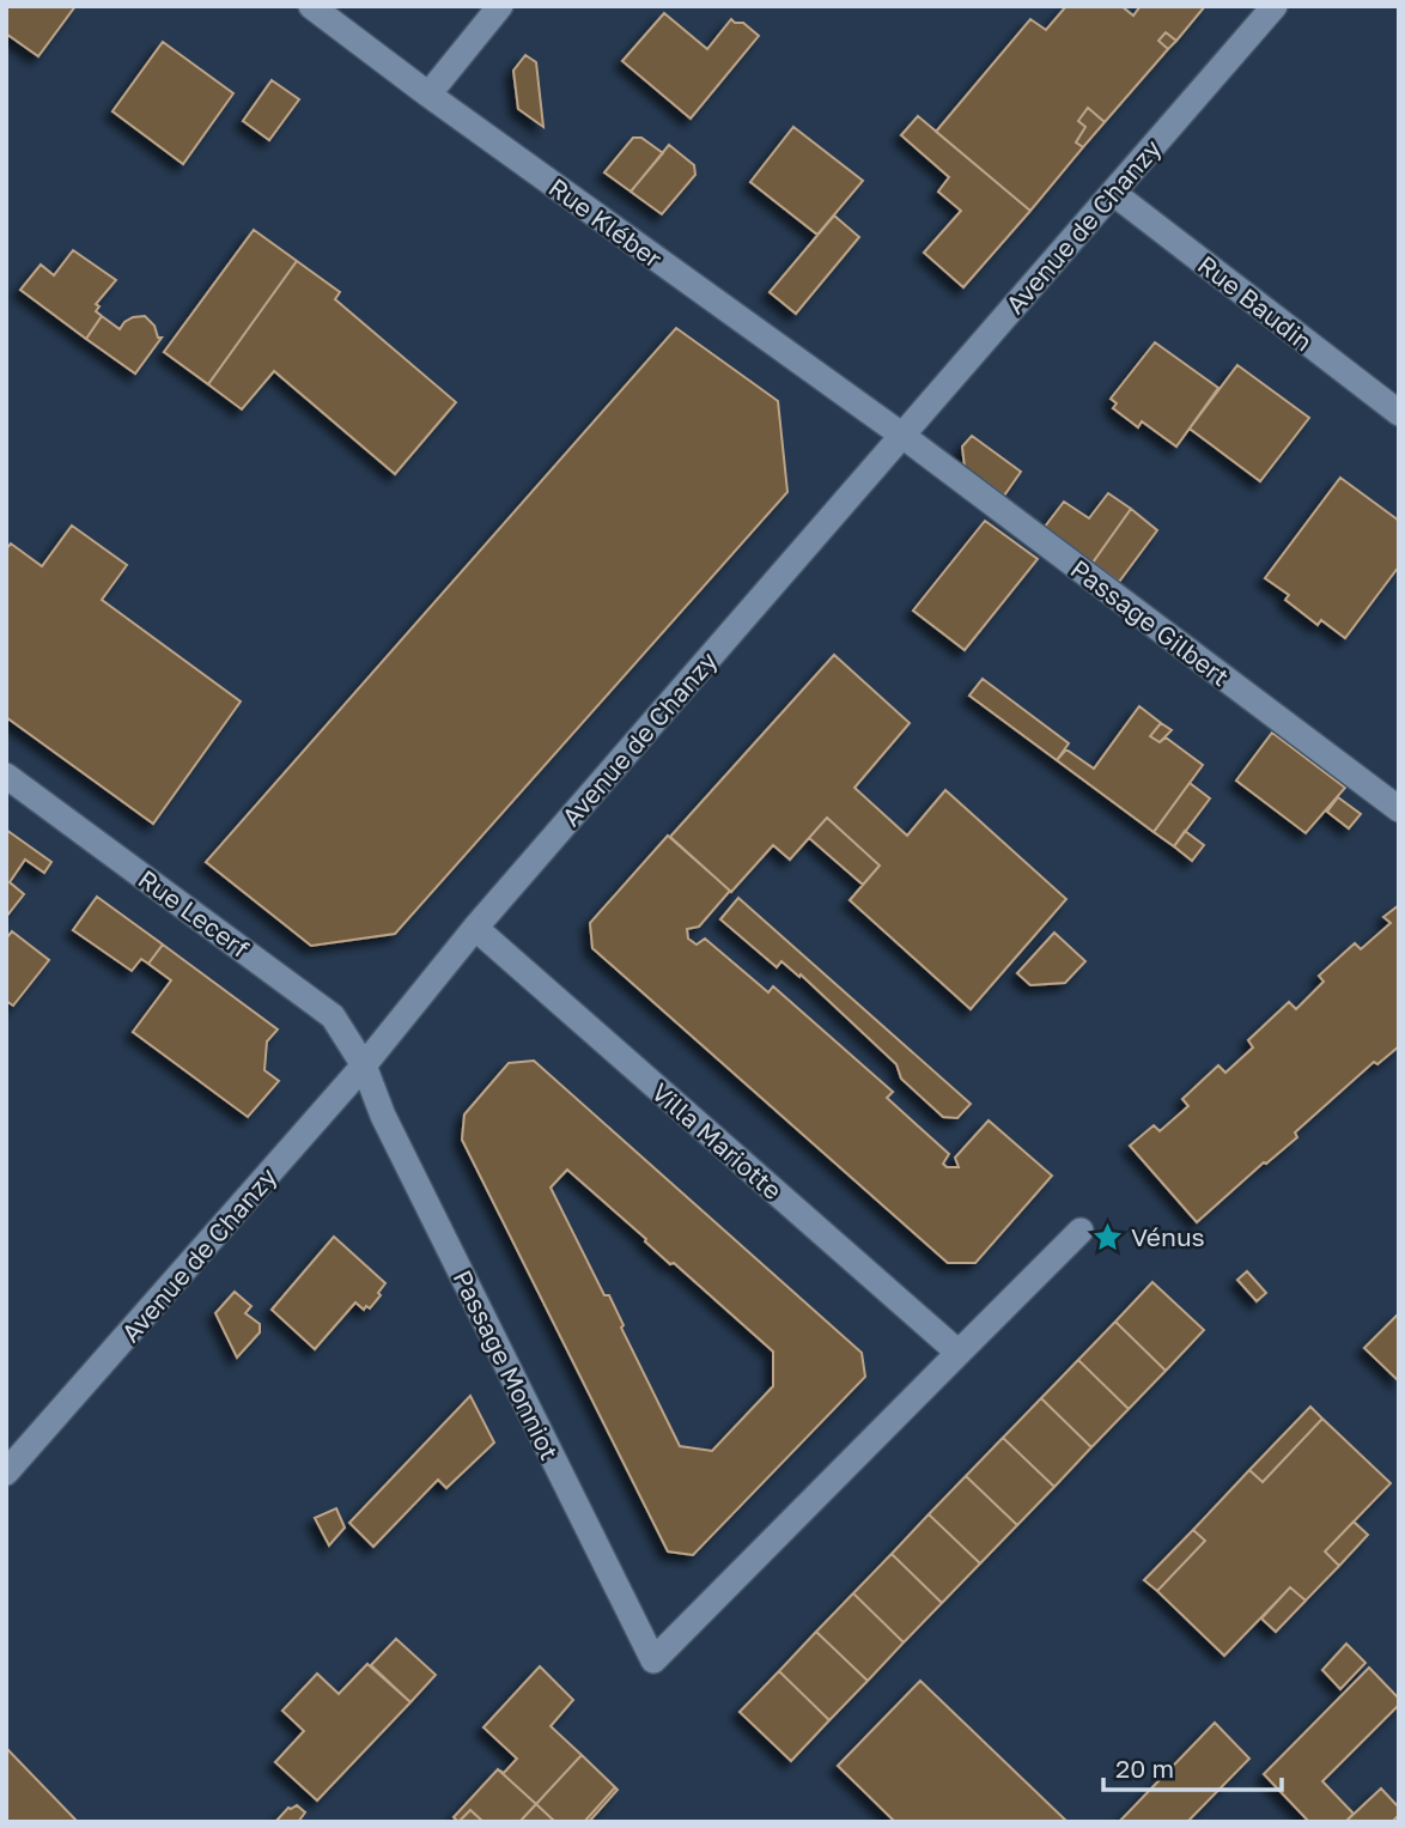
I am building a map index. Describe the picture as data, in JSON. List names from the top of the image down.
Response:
{
  "streets": {
    "street": [
      "Rue Kléber",
      "Avenue de Chanzy",
      "Rue Baudin",
      "Passage Gilbert",
      "Rue Lecerf",
      "Villa Mariotte",
      "Passage Monniot"
    ]
  },
  "crossings": [
    ["Rue Kléber", "Avenue de Chanzy"],
    ["Rue Kléber", "Passage Gilbert"],
    ["Avenue de Chanzy", "Rue Baudin"],
    ["Avenue de Chanzy", "Passage Gilbert"],
    ["Avenue de Chanzy", "Rue Lecerf"],
    ["Avenue de Chanzy", "Villa Mariotte"],
    ["Avenue de Chanzy", "Passage Monniot"],
    ["Rue Lecerf", "Passage Monniot"],
    ["Villa Mariotte", "Passage Monniot"]
  ],
  "places": {
    "place": ["Vénus"]
  },
  "scale_bar": "20 m"
}
